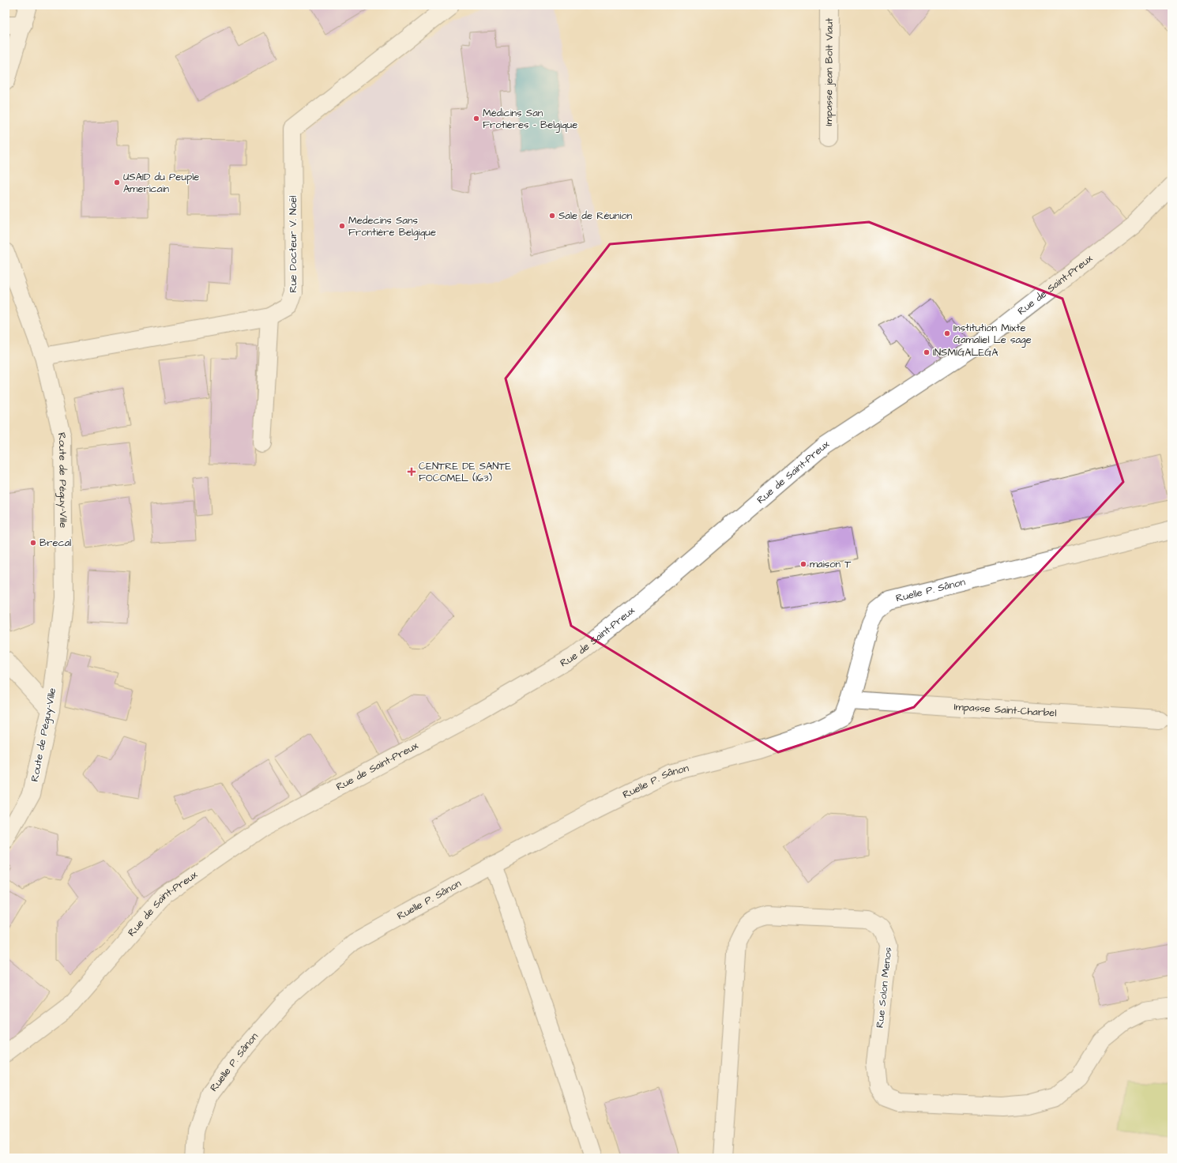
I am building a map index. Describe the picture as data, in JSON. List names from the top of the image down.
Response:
{
  "streets": {
    "street": [
      "Impasse jean Bolt Viaut",
      "Rue Docteur V. Noël",
      "Rue de Saint-Preux",
      "Route de Péguy-Ville",
      "Ruelle P. Sânon",
      "Impasse Saint-Charbel",
      "Rue Solon Menos"
    ]
  },
  "crossings": [
    ["Rue Docteur V. Noël", "Route de Péguy-Ville"],
    ["Ruelle P. Sânon", "Impasse Saint-Charbel"]
  ],
  "places": {
    "other": [
      "Médicins San Frotières - Belgique",
      "USAID du Peuple Americain",
      "Sale de Réunion",
      "Medecins Sans Frontière Belgique",
      "Institution Mixte Gamaliel Le sage",
      "INSMIGALEGA",
      "Brecal",
      "maison T"
    ],
    "health": ["CENTRE DE SANTE FOCOMEL (163)"]
  }
}
